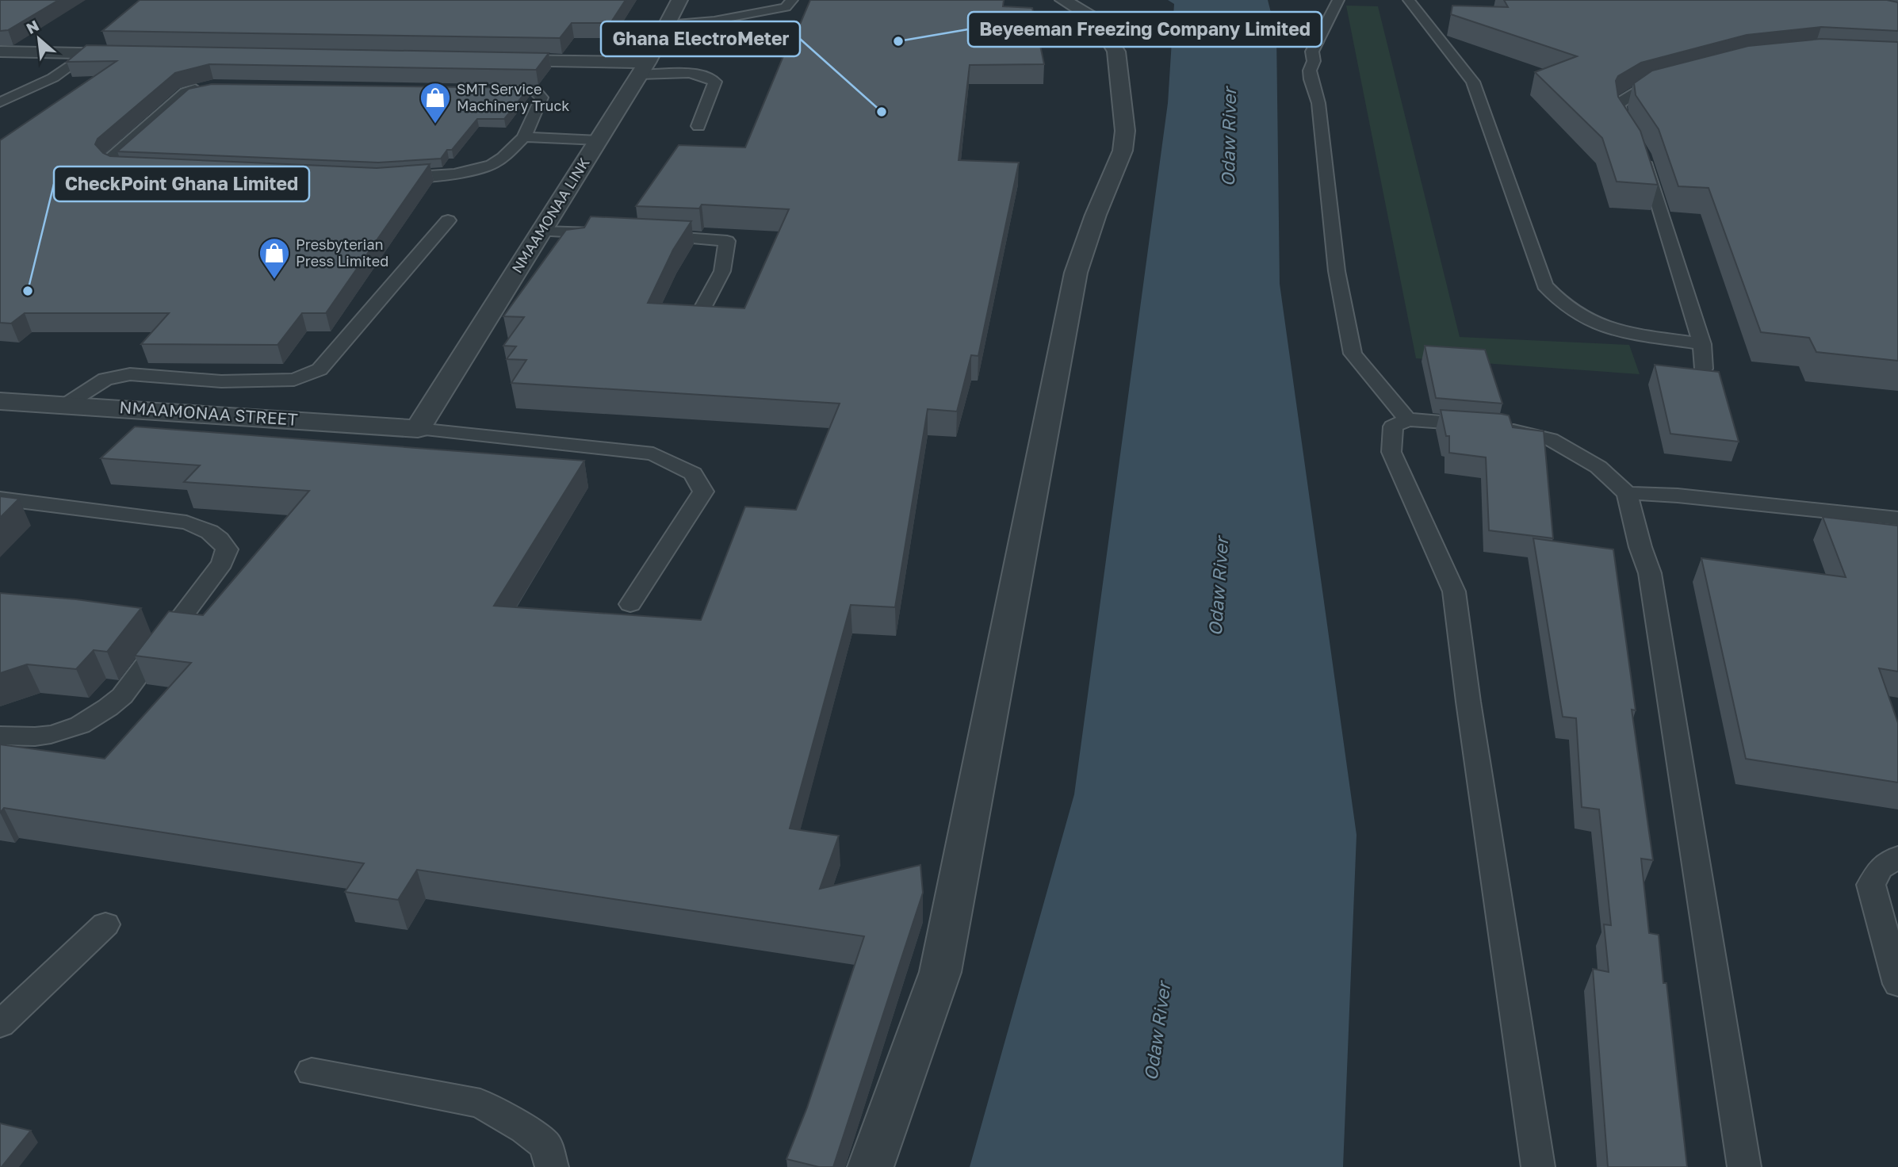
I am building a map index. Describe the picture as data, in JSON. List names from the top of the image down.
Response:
{
  "streets": {
    "street": ["NMAAMONAA LINK", "NMAAMONAA STREET"]
  },
  "crossings": [
    ["NMAAMONAA LINK", "NMAAMONAA STREET"]
  ],
  "water": ["Odaw River"],
  "places": {
    "other": ["Beyeeman Freezing Company Limited", "Ghana ElectroMeter", "CheckPoint Ghana Limited"],
    "shop": ["SMT Service Machinery Truck", "Presbyterian Press Limited"]
  },
  "north": "top left"
}
